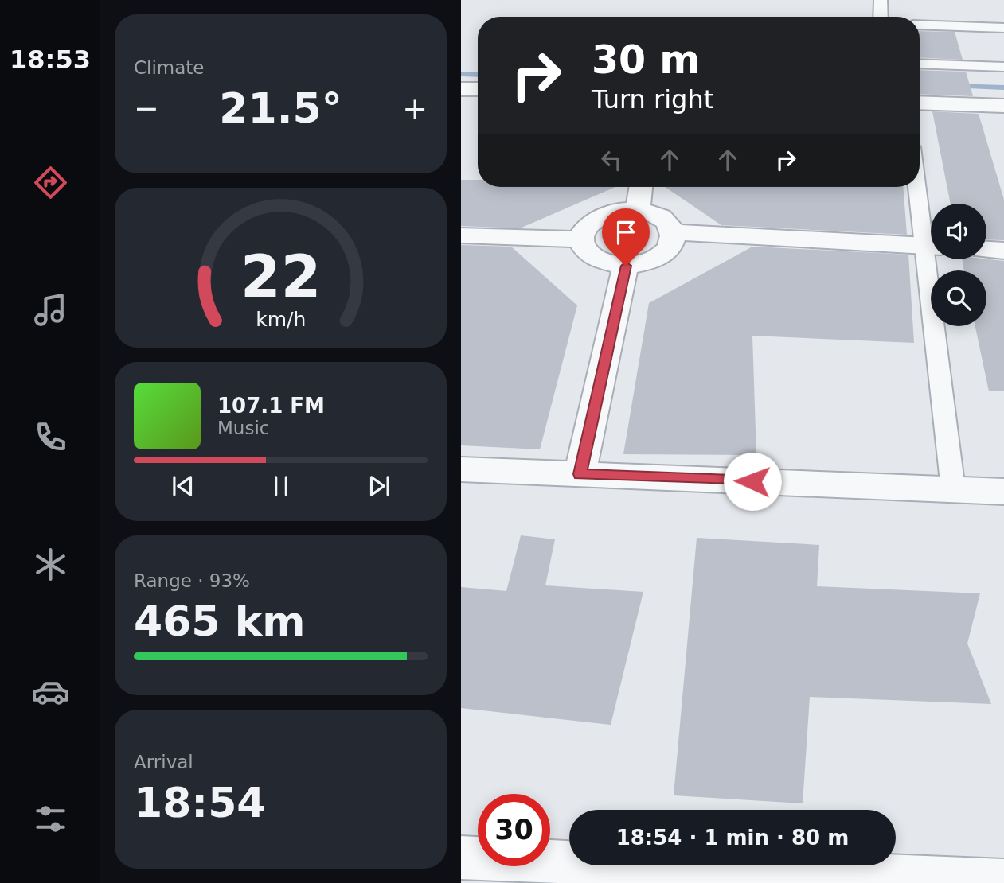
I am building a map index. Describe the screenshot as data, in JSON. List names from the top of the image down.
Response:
{
  "page": {
    "tabs": "18:53",
    "tile": [
      "Climate",
      ["Range · 93%", "465 km"],
      ["Arrival", "18:54"]
    ],
    "turn": ["30 m", "Turn right"],
    "heat": ["−", "21.5°", "+"],
    "song": ["107.1 FM", "Music"],
    "limit": "30",
    "trip": "18:54 · 1 min · 80 m",
    "gauge": ["22", "km/h"]
  }
}
